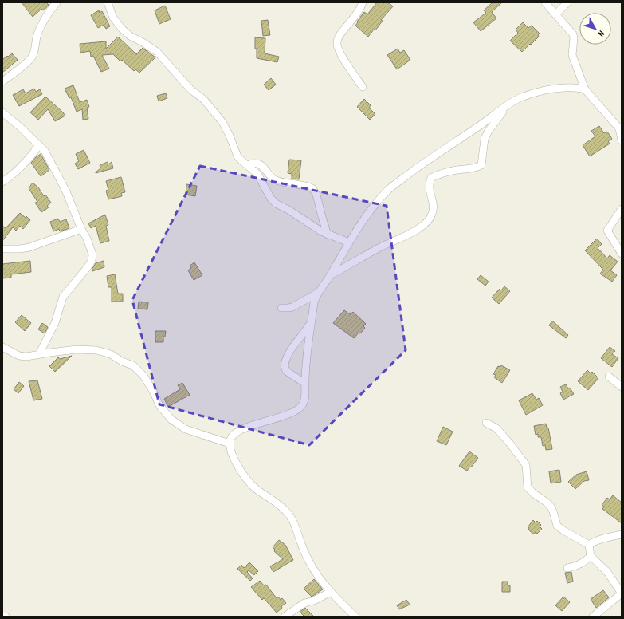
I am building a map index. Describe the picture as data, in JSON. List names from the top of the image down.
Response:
{
  "north": "bottom right"
}
